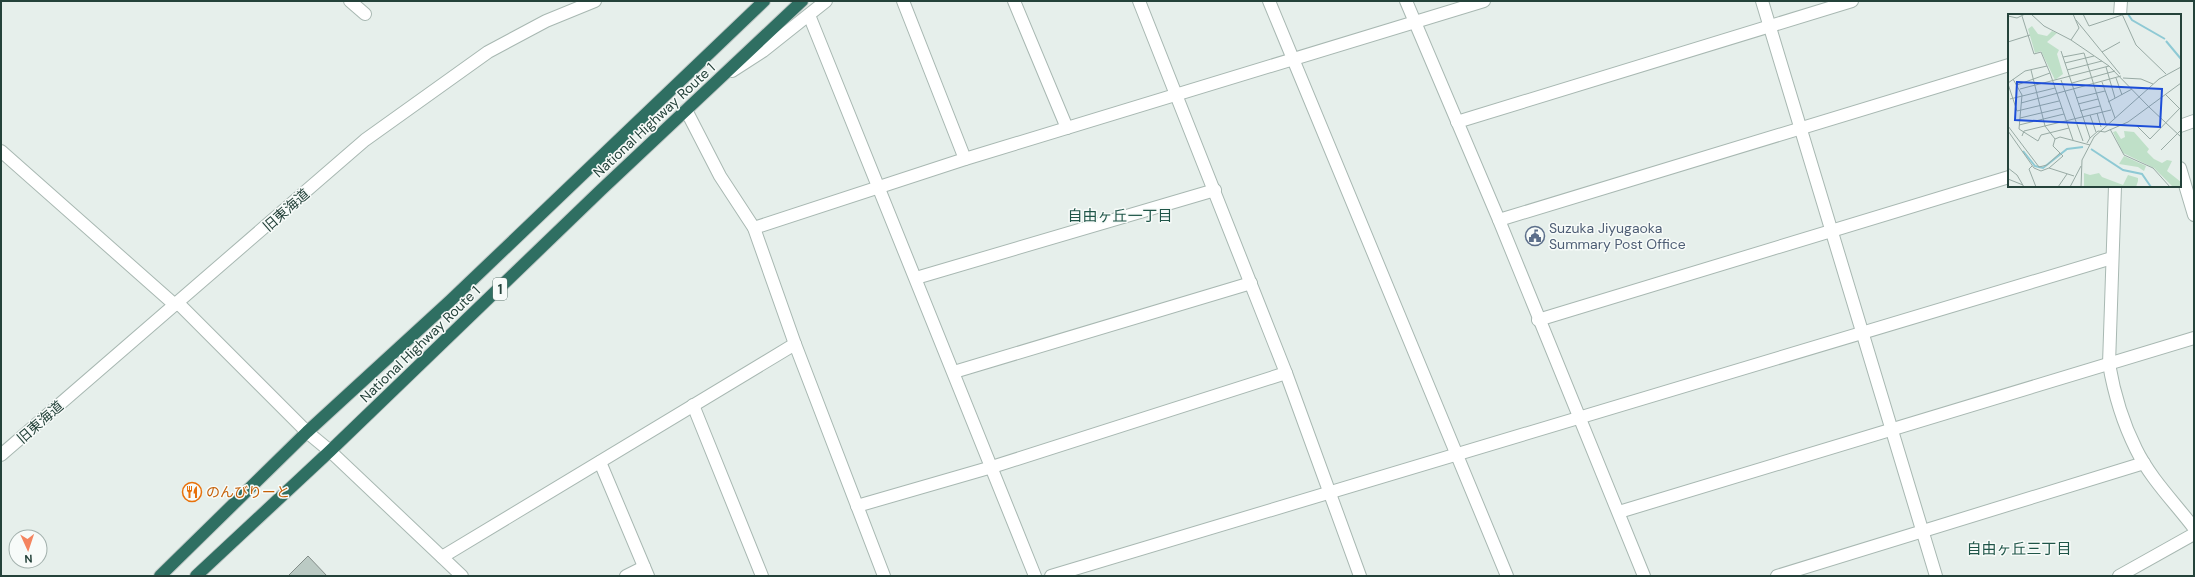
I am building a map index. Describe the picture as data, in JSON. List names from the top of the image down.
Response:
{
  "streets": {
    "highway": ["National Highway Route 1", "1"],
    "street": ["旧東海道"]
  },
  "districts": ["自由ヶ丘一丁目", "自由ヶ丘三丁目"],
  "places": {
    "public building": ["Suzuka Jiyugaoka Summary Post Office"],
    "restaurant": ["のんびりーと"]
  },
  "north": "bottom"
}
